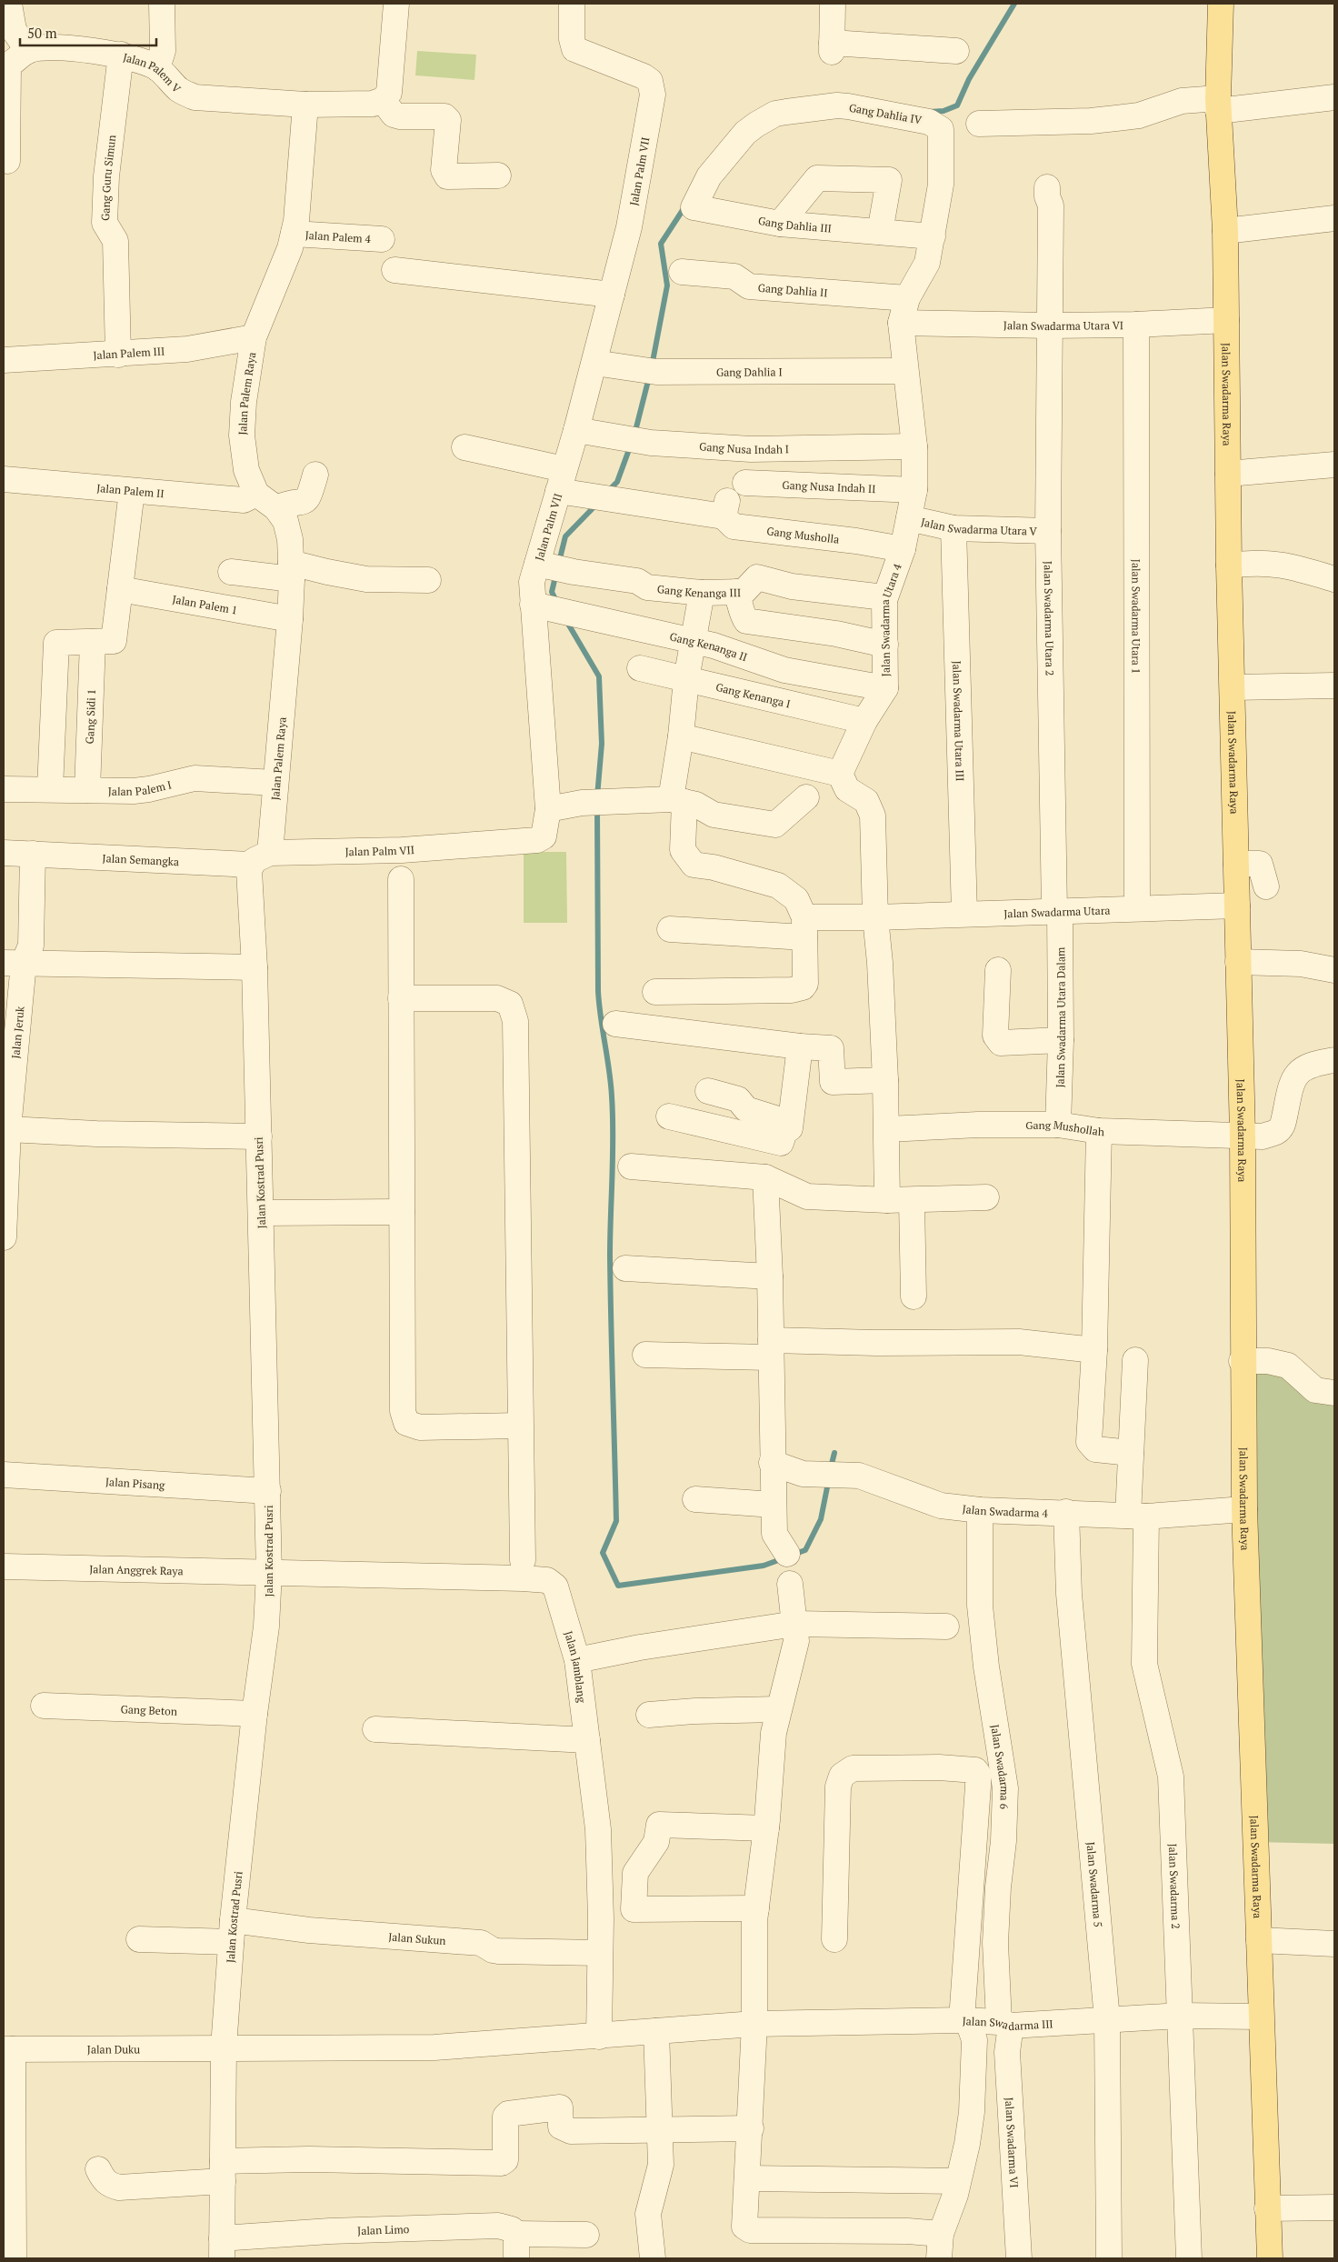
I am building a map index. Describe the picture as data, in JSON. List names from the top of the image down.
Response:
{
  "streets": {
    "main road": ["Jalan Swadarma Raya"],
    "street": [
      "Jalan Palem V",
      "Gang Dahlia IV",
      "Jalan Palm VII",
      "Gang Guru Simun",
      "Gang Dahlia III",
      "Jalan Palem 4",
      "Gang Dahlia II",
      "Jalan Swadarma Utara VI",
      "Jalan Palem III",
      "Gang Dahlia I",
      "Jalan Palem Raya",
      "Gang Nusa Indah I",
      "Gang Nusa Indah II",
      "Jalan Palem II",
      "Jalan Swadarma Utara V",
      "Gang Musholla",
      "Gang Kenanga III",
      "Jalan Palem 1",
      "Jalan Swadarma Utara 1",
      "Jalan Swadarma Utara 2",
      "Jalan Swadarma Utara 4",
      "Gang Kenanga II",
      "Gang Kenanga I",
      "Gang Sidi 1",
      "Jalan Swadarma Utara III",
      "Jalan Palem I",
      "Jalan Semangka",
      "Jalan Swadarma Utara",
      "Jalan Swadarma Utara Dalam",
      "Jalan Jeruk",
      "Gang Mushollah",
      "Jalan Kostrad Pusri",
      "Jalan Pisang",
      "Jalan Swadarma 4",
      "Jalan Anggrek Raya",
      "Jalan Jamblang",
      "Gang Beton",
      "Jalan Swadarma 6",
      "Jalan Swadarma 5",
      "Jalan Swadarma 2",
      "Jalan Sukun",
      "Jalan Swadarma III",
      "Jalan Duku",
      "Jalan Swadarma VI",
      "Jalan Limo"
    ]
  },
  "crossings": [
    ["Jalan Palem V", "Gang Guru Simun"],
    ["Jalan Palem V", "Jalan Palem Raya"],
    ["Gang Dahlia IV", "Gang Dahlia III"],
    ["Jalan Palm VII", "Gang Dahlia I"],
    ["Jalan Palm VII", "Jalan Palem Raya"],
    ["Jalan Palm VII", "Gang Nusa Indah I"],
    ["Jalan Palm VII", "Gang Musholla"],
    ["Jalan Palm VII", "Gang Kenanga III"],
    ["Jalan Palm VII", "Gang Kenanga II"],
    ["Jalan Palm VII", "Jalan Semangka"],
    ["Jalan Palm VII", "Jalan Kostrad Pusri"],
    ["Gang Guru Simun", "Jalan Palem III"],
    ["Jalan Palem 4", "Jalan Palem Raya"],
    ["Jalan Swadarma Utara VI", "Jalan Swadarma Raya"],
    ["Jalan Swadarma Utara VI", "Jalan Swadarma Utara 1"],
    ["Jalan Swadarma Utara VI", "Jalan Swadarma Utara 2"],
    ["Jalan Palem III", "Jalan Palem Raya"],
    ["Jalan Palem Raya", "Jalan Palem II"],
    ["Jalan Palem Raya", "Jalan Palem 1"],
    ["Jalan Palem Raya", "Jalan Palem I"],
    ["Jalan Palem Raya", "Jalan Semangka"],
    ["Jalan Palem Raya", "Jalan Kostrad Pusri"],
    ["Jalan Swadarma Raya", "Jalan Swadarma Utara"],
    ["Jalan Swadarma Raya", "Gang Mushollah"],
    ["Jalan Swadarma Raya", "Jalan Swadarma 4"],
    ["Jalan Swadarma Raya", "Jalan Swadarma III"],
    ["Gang Nusa Indah II", "Jalan Swadarma Utara 4"],
    ["Jalan Swadarma Utara V", "Jalan Swadarma Utara 2"],
    ["Jalan Swadarma Utara V", "Jalan Swadarma Utara 4"],
    ["Jalan Swadarma Utara V", "Jalan Swadarma Utara III"],
    ["Gang Musholla", "Jalan Swadarma Utara 4"],
    ["Gang Kenanga III", "Jalan Swadarma Utara 4"],
    ["Jalan Swadarma Utara 1", "Jalan Swadarma Utara"],
    ["Jalan Swadarma Utara 2", "Jalan Swadarma Utara"],
    ["Jalan Swadarma Utara 2", "Jalan Swadarma Utara Dalam"],
    ["Jalan Swadarma Utara 4", "Gang Kenanga II"],
    ["Jalan Swadarma Utara 4", "Gang Kenanga I"],
    ["Gang Sidi 1", "Jalan Palem I"],
    ["Jalan Swadarma Utara III", "Jalan Swadarma Utara"],
    ["Jalan Semangka", "Jalan Kostrad Pusri"],
    ["Jalan Swadarma Utara", "Jalan Swadarma Utara Dalam"],
    ["Jalan Swadarma Utara Dalam", "Gang Mushollah"],
    ["Jalan Kostrad Pusri", "Jalan Pisang"],
    ["Jalan Kostrad Pusri", "Jalan Anggrek Raya"],
    ["Jalan Kostrad Pusri", "Jalan Jamblang"],
    ["Jalan Kostrad Pusri", "Gang Beton"],
    ["Jalan Kostrad Pusri", "Jalan Sukun"],
    ["Jalan Kostrad Pusri", "Jalan Duku"],
    ["Jalan Kostrad Pusri", "Jalan Limo"],
    ["Jalan Swadarma 4", "Jalan Swadarma 6"],
    ["Jalan Swadarma 4", "Jalan Swadarma 5"],
    ["Jalan Swadarma 4", "Jalan Swadarma 2"],
    ["Jalan Anggrek Raya", "Jalan Jamblang"],
    ["Jalan Jamblang", "Jalan Sukun"],
    ["Jalan Jamblang", "Jalan Swadarma III"],
    ["Jalan Jamblang", "Jalan Duku"],
    ["Jalan Swadarma 6", "Jalan Swadarma III"],
    ["Jalan Swadarma 6", "Jalan Swadarma VI"],
    ["Jalan Swadarma 5", "Jalan Swadarma III"],
    ["Jalan Swadarma 2", "Jalan Swadarma III"],
    ["Jalan Swadarma III", "Jalan Duku"],
    ["Jalan Swadarma III", "Jalan Swadarma VI"]
  ],
  "scale_bar": "50 m"
}
